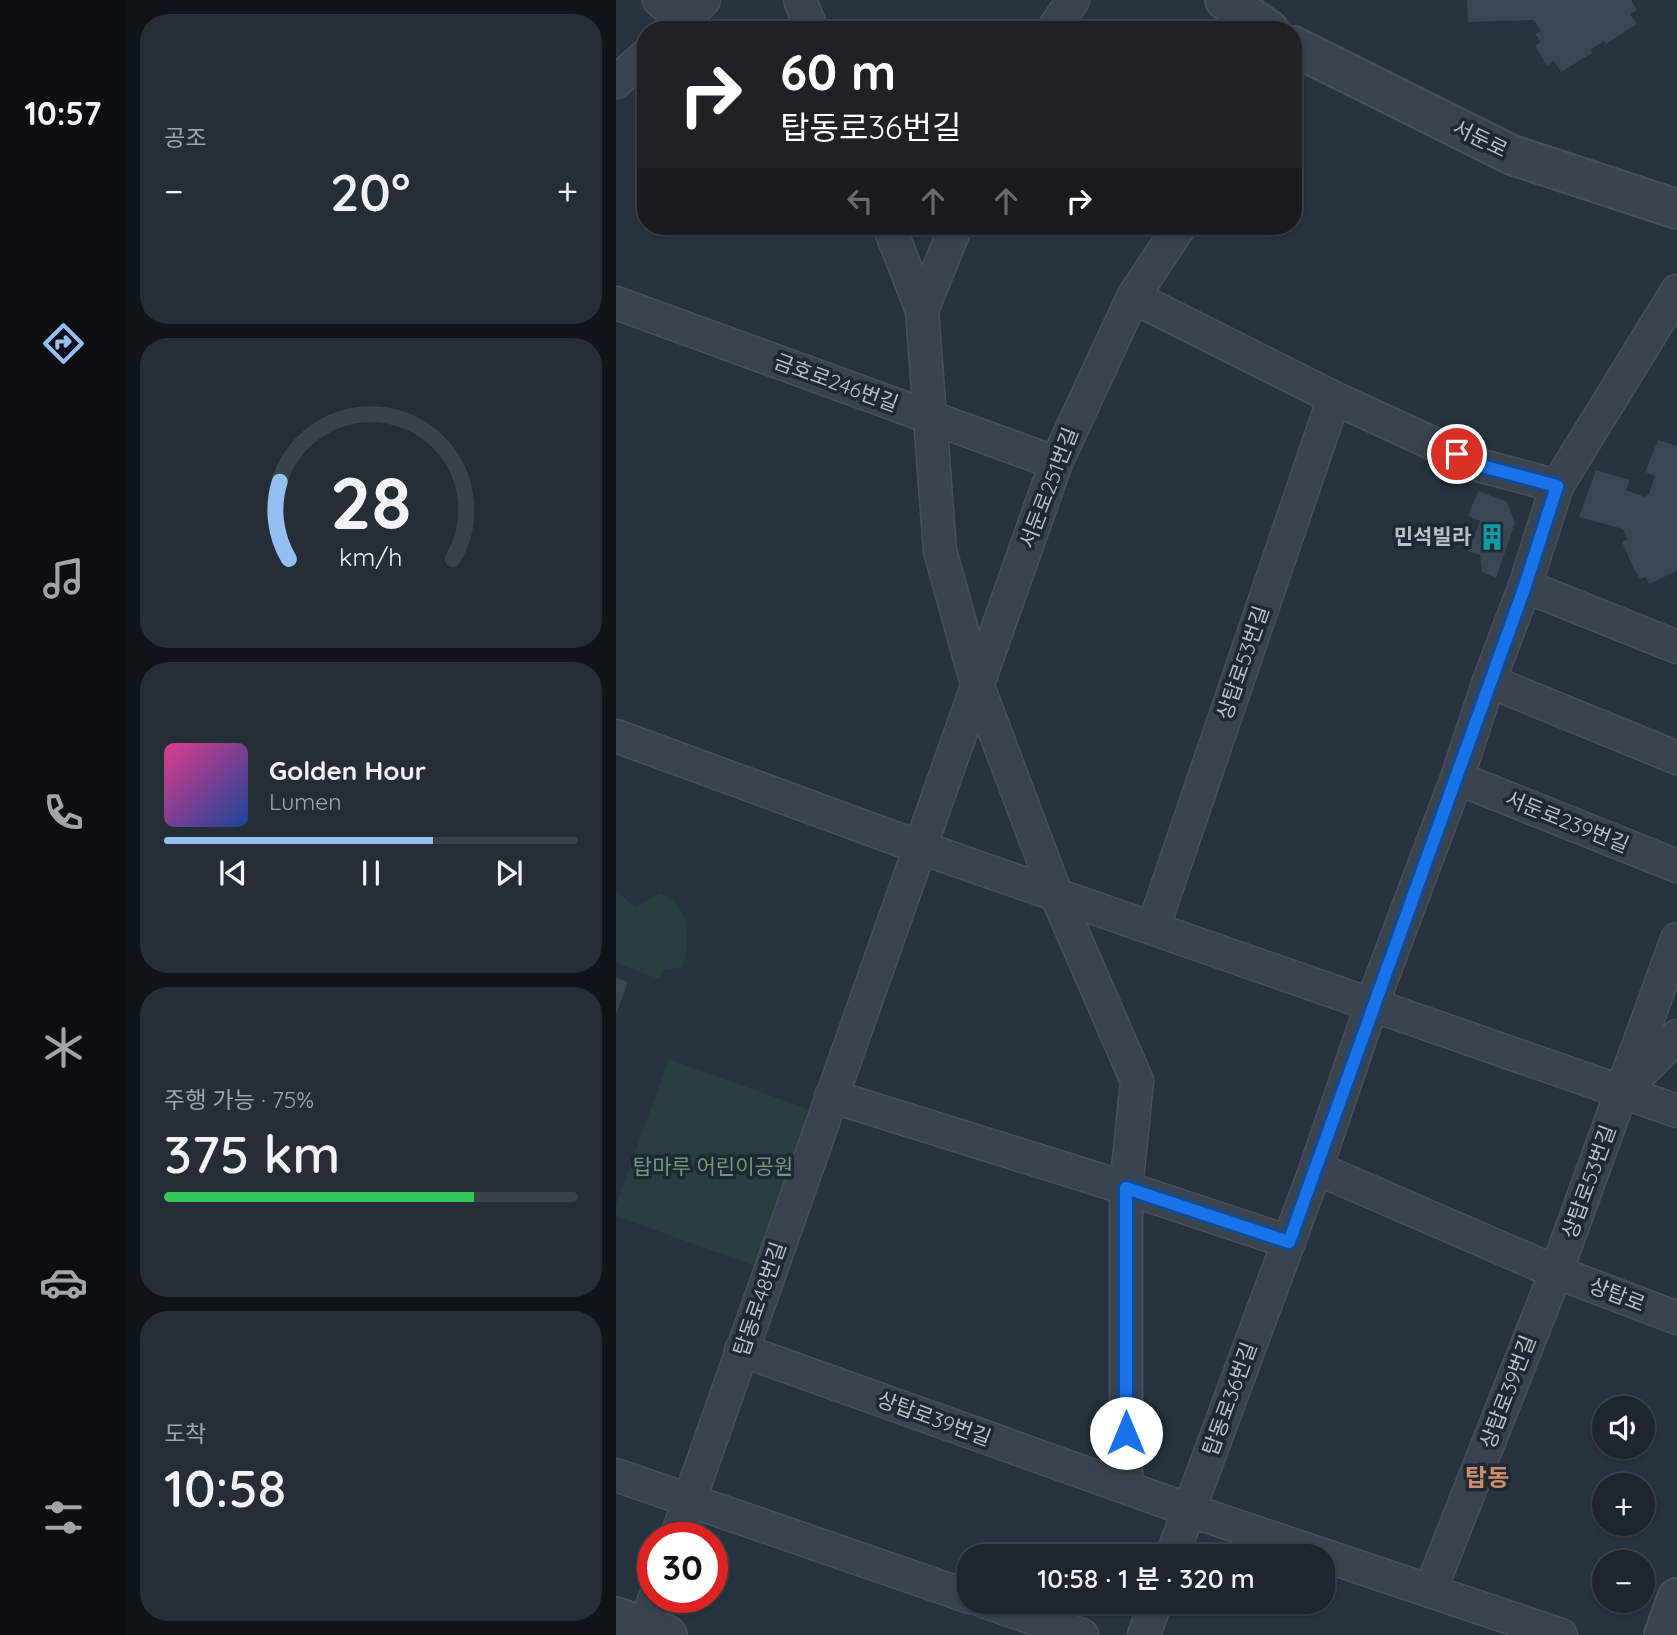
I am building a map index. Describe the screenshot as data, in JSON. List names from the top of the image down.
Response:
{
  "streets": {
    "street": [
      "서둔로",
      "금호로246번길",
      "서둔로251번길",
      "상탑로53번길",
      "서둔로239번길",
      "상탑로",
      "탑동로48번길",
      "상탑로39번길",
      "탑동로36번길"
    ]
  },
  "crossings": [
    ["금호로246번길", "서둔로251번길"],
    ["서둔로251번길", "탑동로48번길"],
    ["상탑로53번길", "상탑로"],
    ["상탑로53번길", "상탑로39번길"],
    ["상탑로", "상탑로39번길"],
    ["탑동로48번길", "상탑로39번길"],
    ["상탑로39번길", "탑동로36번길"]
  ],
  "districts": ["탑동"],
  "parks": ["탑마루 어린이공원"],
  "places": {
    "building": ["민석빌라"]
  },
  "page": {
    "tabs": "10:57",
    "tile": [
      "공조",
      ["주행 가능 · 75%", "375 km"],
      ["도착", "10:58"]
    ],
    "turn": ["60 m", "탑동로36번길"],
    "heat": ["−", "20°", "+"],
    "song": ["Golden Hour", "Lumen"],
    "map_buttons": ["+", "−"],
    "limit": "30",
    "trip": "10:58 · 1 분 · 320 m",
    "gauge": ["28", "km/h"]
  }
}
